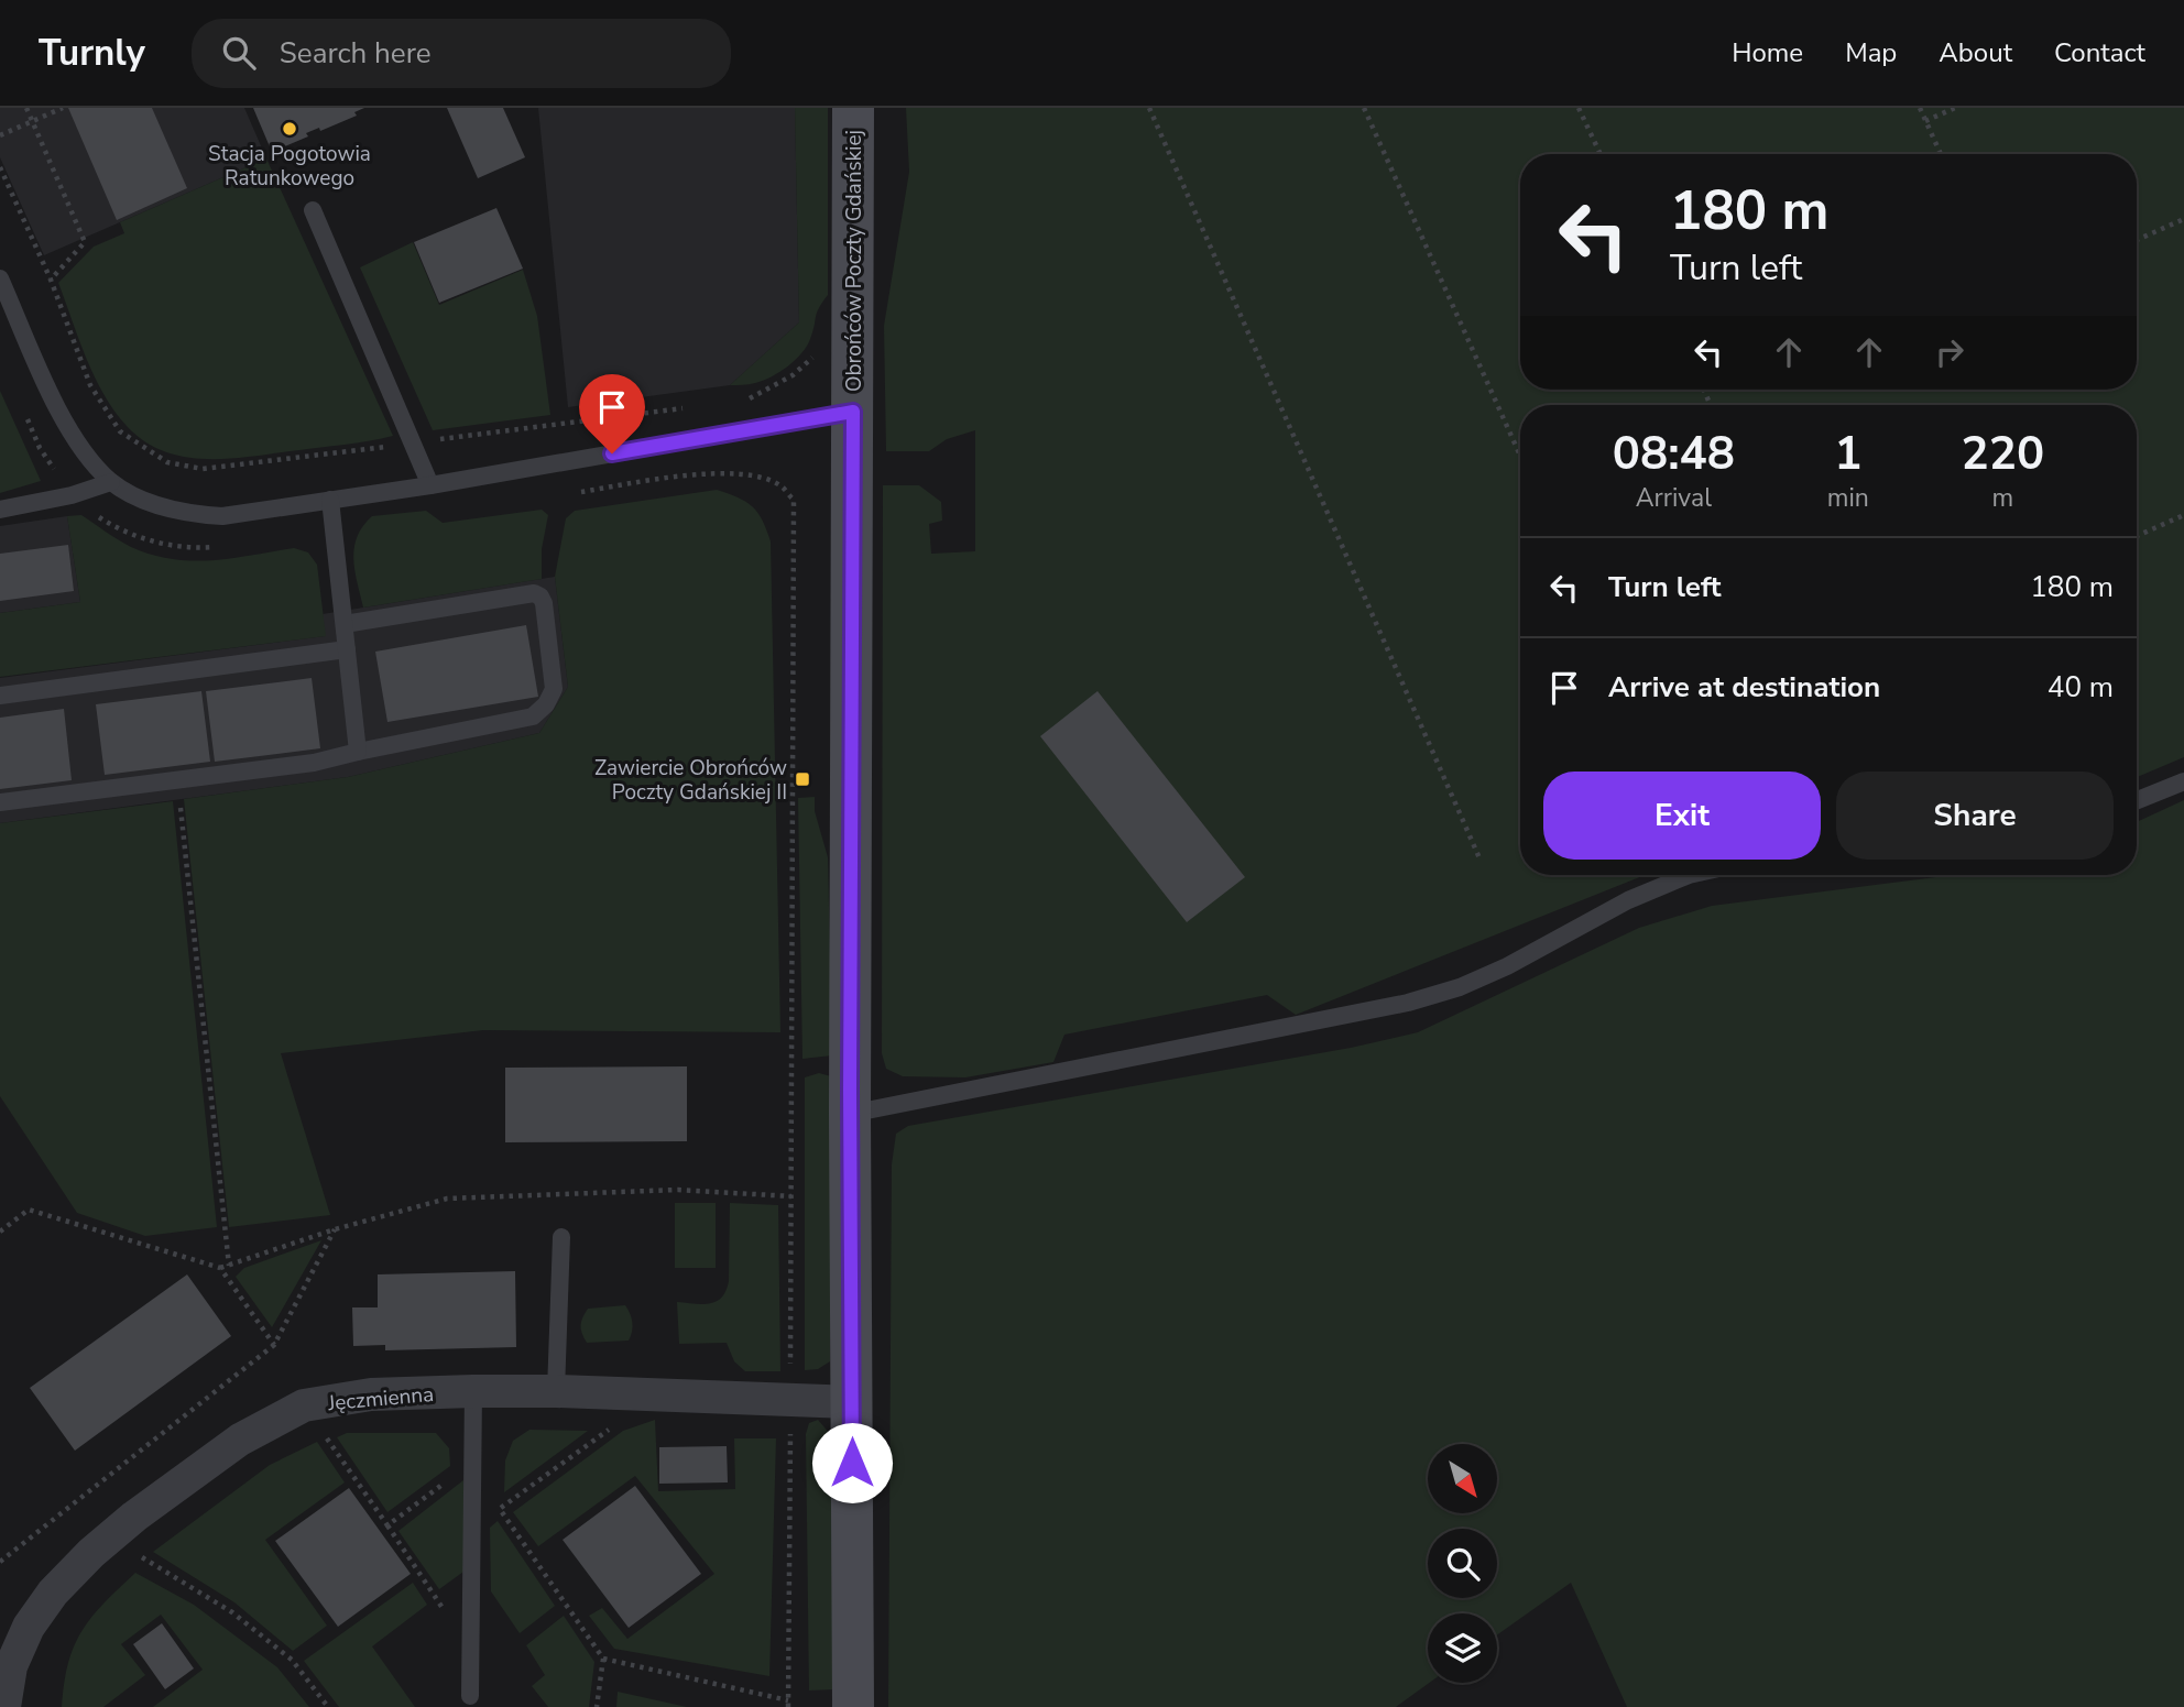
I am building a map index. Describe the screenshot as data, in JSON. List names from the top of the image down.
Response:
{
  "streets": {
    "street": ["Obrońców Poczty Gdańskiej", "Jęczmienna"]
  },
  "crossings": [
    ["Obrońców Poczty Gdańskiej", "Jęczmienna"]
  ],
  "places": {
    "other": ["Stacja Pogotowia Ratunkowego"],
    "transit": ["Zawiercie Obrońców Poczty Gdańskiej II"]
  },
  "north": "bottom right",
  "page": {
    "header": "Turnly",
    "search": "Search here",
    "nav": [
      "Home",
      "Map",
      "About",
      "Contact"
    ],
    "turn": ["180 m", "Turn left"],
    "eta": [
      "08:48",
      "Arrival",
      "1",
      "min",
      "220",
      "m"
    ],
    "list": [
      {
        "name": "Turn left",
        "value": "180 m"
      },
      {
        "name": "Arrive at destination",
        "value": "40 m"
      }
    ],
    "buttons": ["Exit", "Share"]
  }
}
